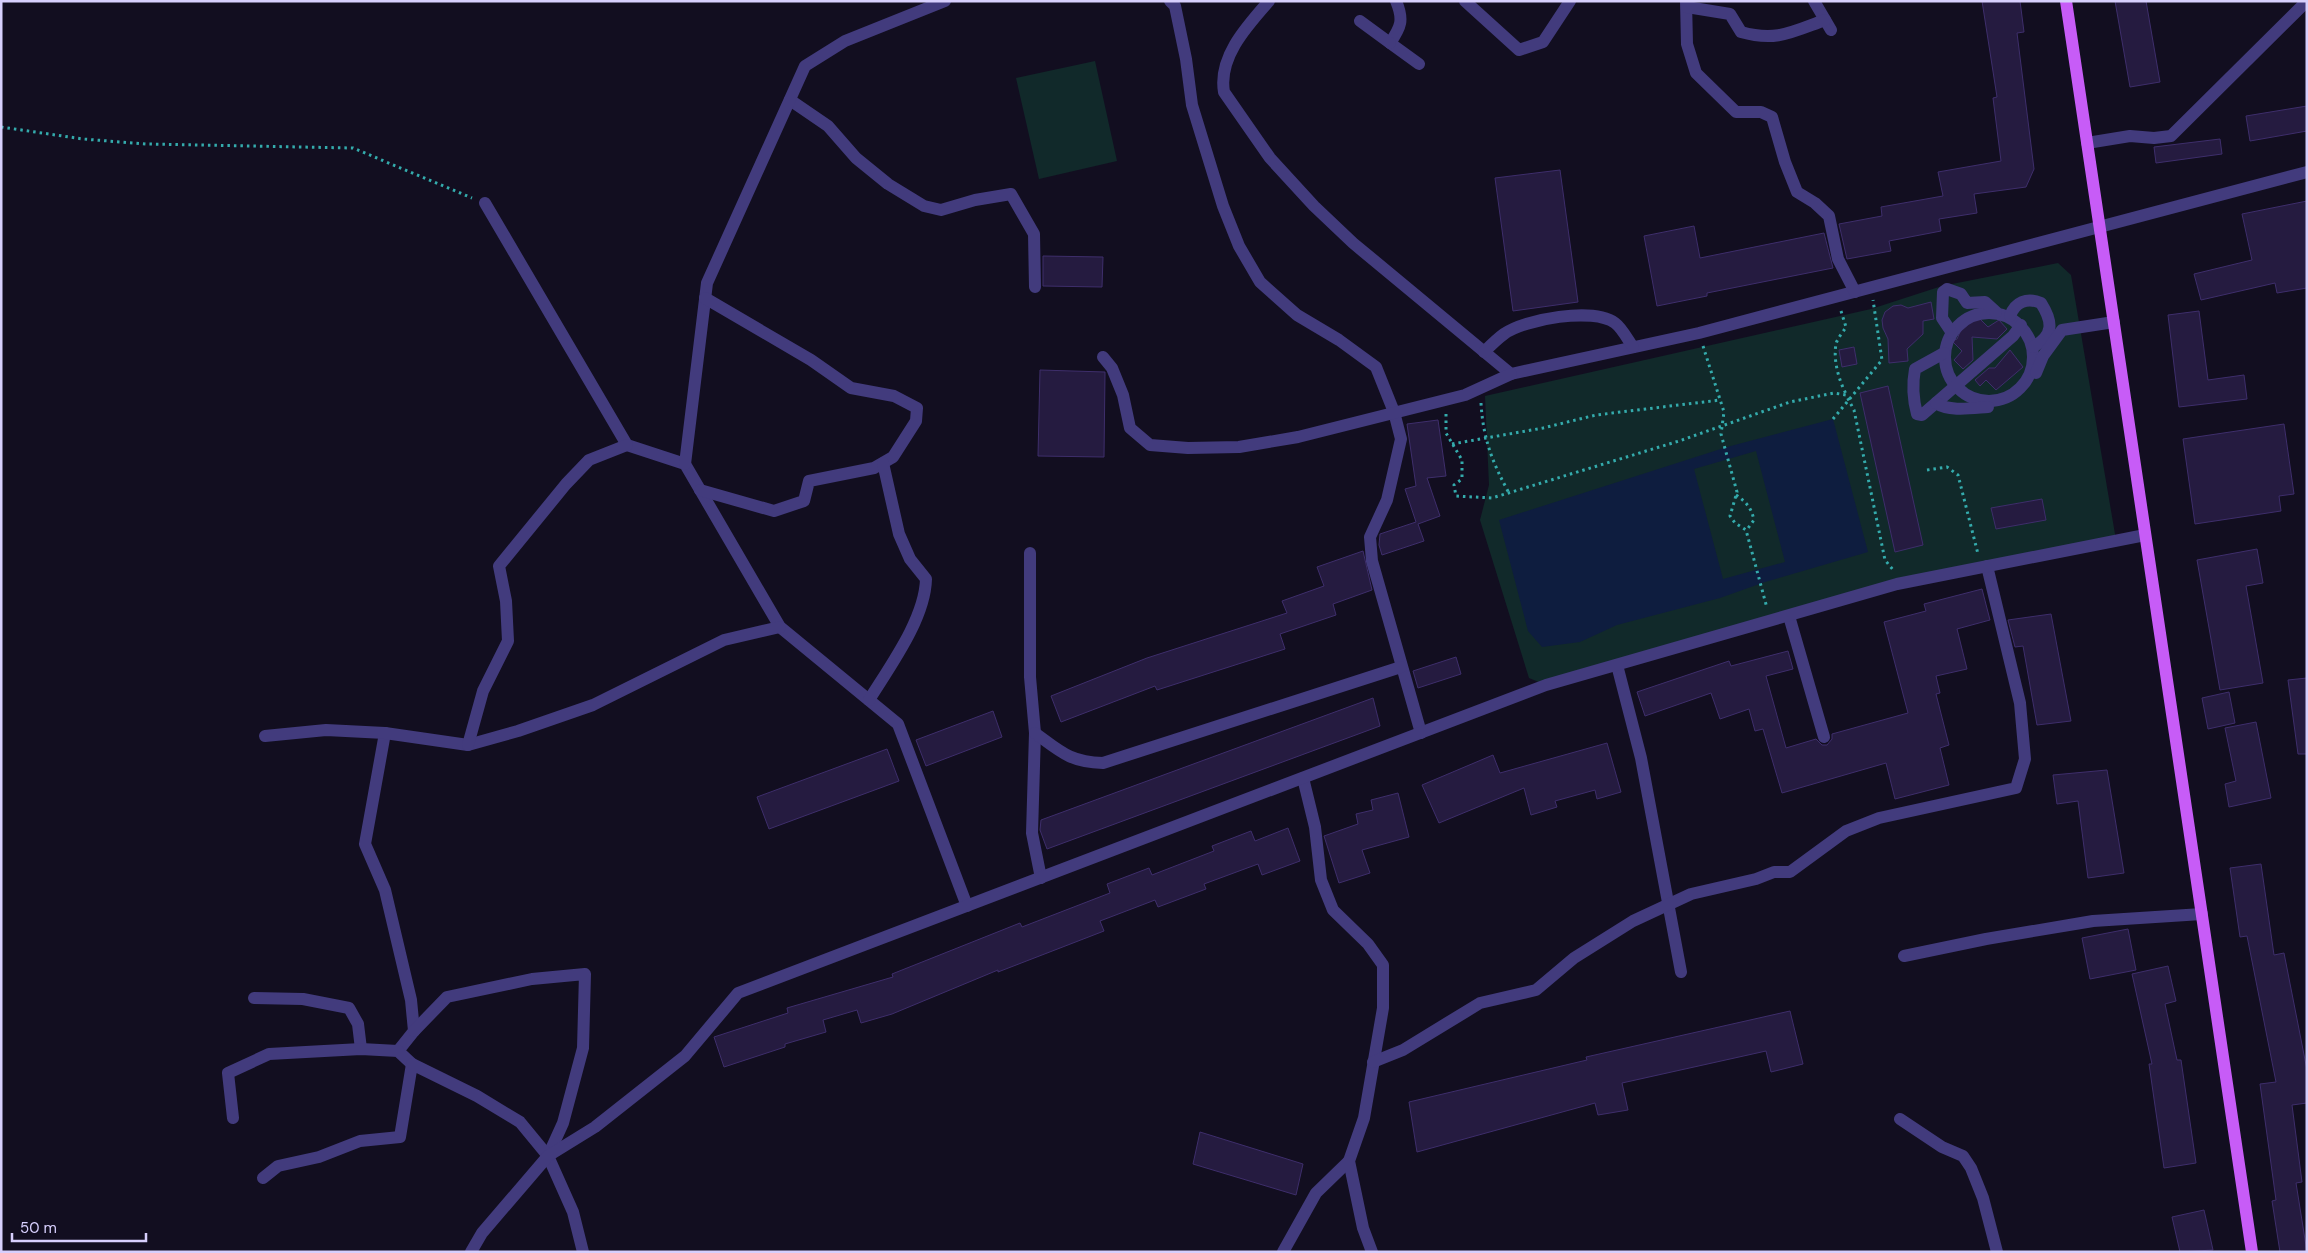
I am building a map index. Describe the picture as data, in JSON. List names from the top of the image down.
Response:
{
  "scale_bar": "50 m"
}
